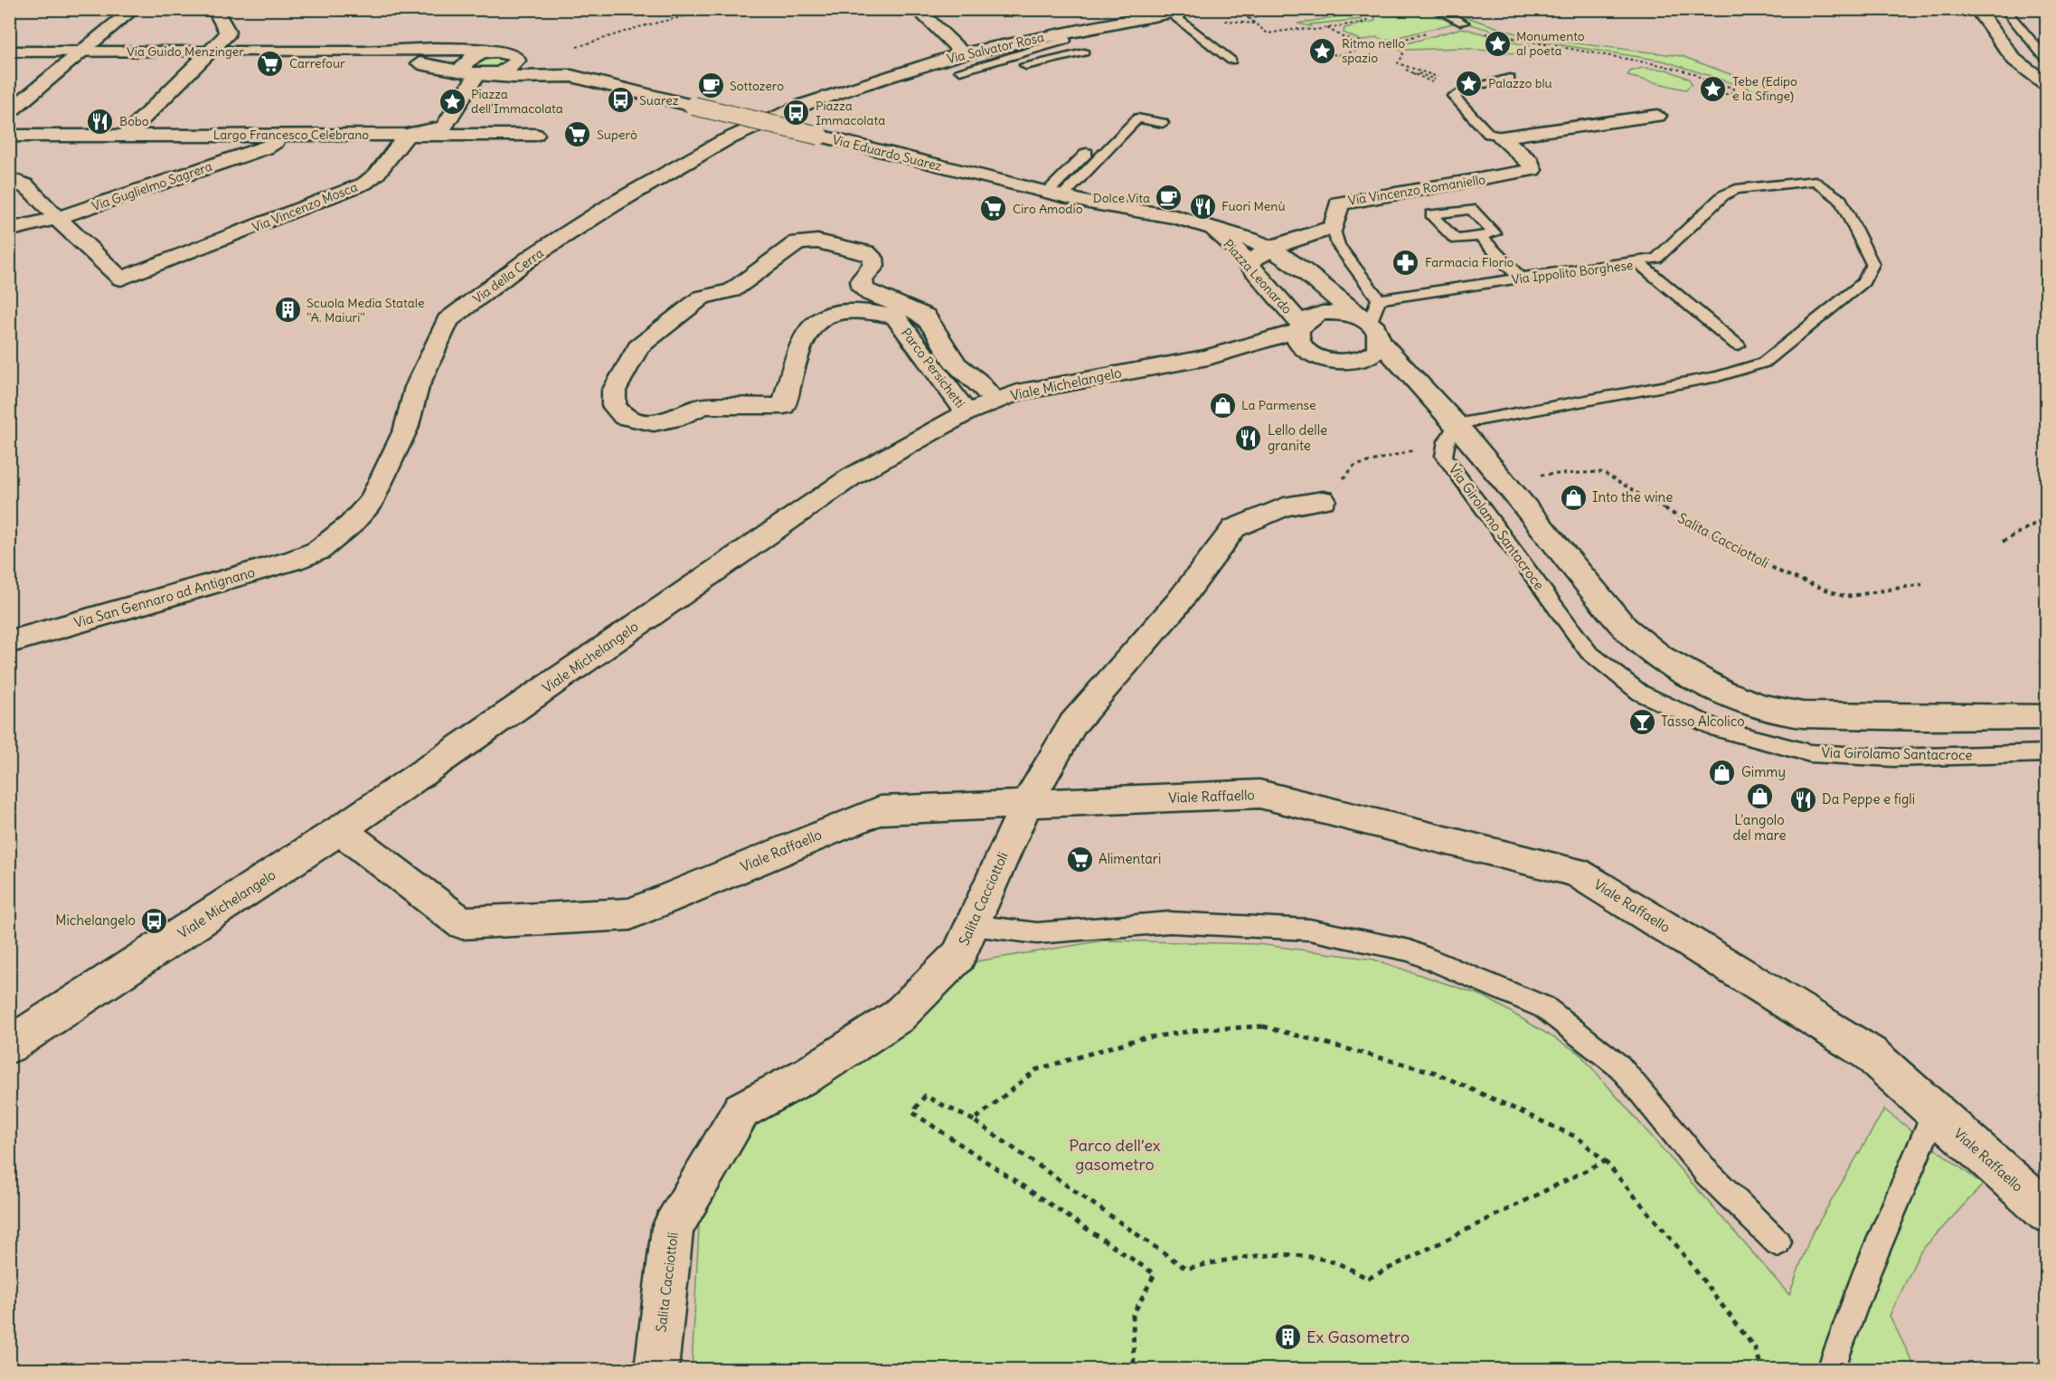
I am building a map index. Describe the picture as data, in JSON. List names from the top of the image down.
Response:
{
  "streets": {
    "street": [
      "Via Salvator Rosa",
      "Via Guido Menzinger",
      "Largo Francesco Celebrano",
      "Via Eduardo Suarez",
      "Via Guglielmo Sagrera",
      "Via Vincenzo Romaniello",
      "Via Vincenzo Mosca",
      "Via della Cerra",
      "Piazza Leonardo",
      "Parco Persichetti",
      "Viale Michelangelo",
      "Salita Cacciottoli",
      "Via San Gennaro ad Antignano",
      "Viale Raffaello"
    ],
    "lane": ["Via Ippolito Borghese", "Via Girolamo Santacroce"]
  },
  "crossings": [
    ["Via Salvator Rosa", "Via della Cerra"],
    ["Largo Francesco Celebrano", "Via Guglielmo Sagrera"],
    ["Largo Francesco Celebrano", "Via Vincenzo Mosca"],
    ["Via Eduardo Suarez", "Piazza Leonardo"],
    ["Via Guglielmo Sagrera", "Via Vincenzo Mosca"],
    ["Via della Cerra", "Via San Gennaro ad Antignano"],
    ["Piazza Leonardo", "Viale Michelangelo"],
    ["Piazza Leonardo", "Via Girolamo Santacroce"],
    ["Parco Persichetti", "Viale Michelangelo"],
    ["Viale Michelangelo", "Viale Raffaello"],
    ["Salita Cacciottoli", "Viale Raffaello"]
  ],
  "parks": ["Parco dell’ex gasometro"],
  "places": {
    "place": [
      "Monumento al poeta",
      "Ritmo nello spazio",
      "Palazzo blu",
      "Tebe (Edipo e la Sfinge)",
      "Piazza dell'Immacolata"
    ],
    "supermarket": [
      "Carrefour",
      "Superò",
      "Ciro Amodio",
      "Alimentari"
    ],
    "cafe": ["Sottozero", "Dolce Vita"],
    "bus stop": ["Suarez", "Piazza Immacolata", "Michelangelo"],
    "restaurant": [
      "Bobo",
      "Fuori Menù",
      "Lello delle granite",
      "Da Peppe e figli"
    ],
    "pharmacy": ["Farmacia Florio"],
    "building": ["Scuola Media Statale ''A. Maiuri''", "Ex Gasometro"],
    "shop": [
      "La Parmense",
      "Into the wine",
      "Gimmy",
      "L'angolo del mare"
    ],
    "bar": ["Tasso Alcolico"]
  }
}
